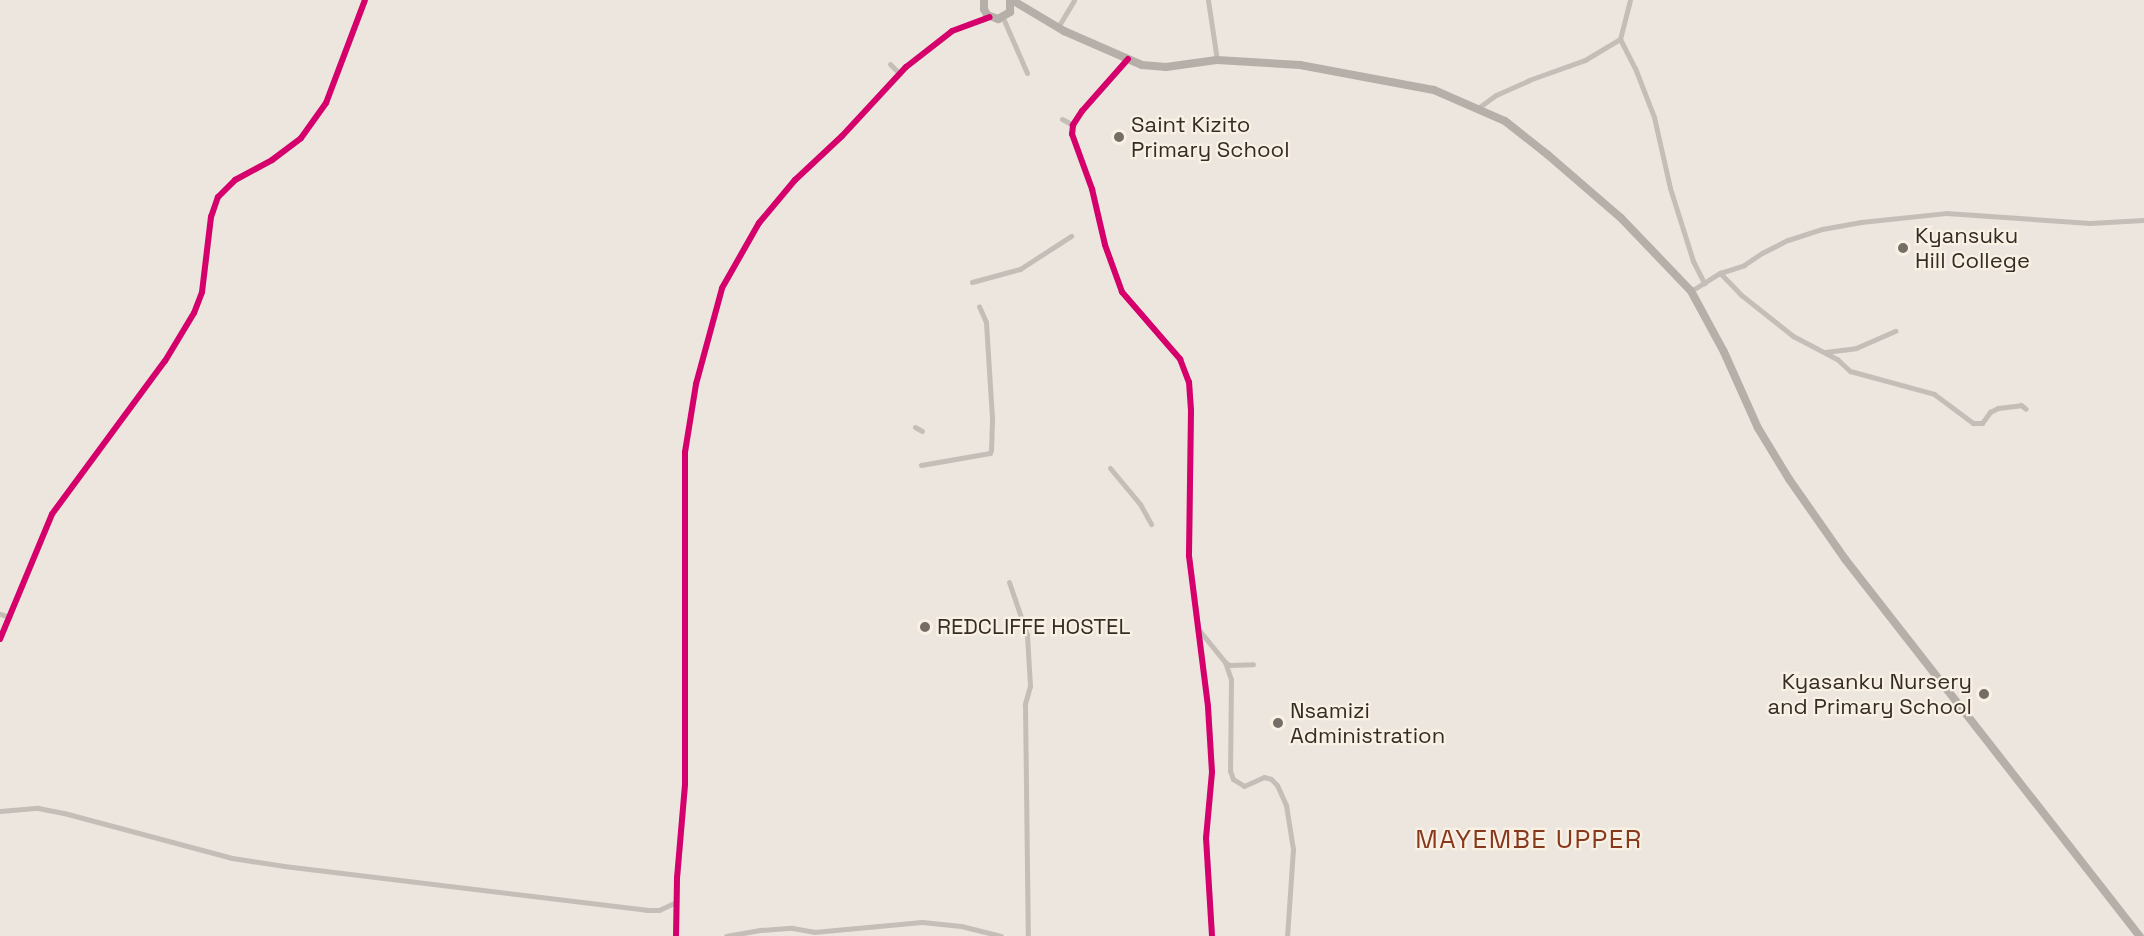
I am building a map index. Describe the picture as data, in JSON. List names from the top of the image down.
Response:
{
  "districts": ["MAYEMBE UPPER"],
  "places": [
    "Saint Kizito Primary School",
    "Kyansuku Hill College",
    "REDCLIFFE HOSTEL",
    "Kyasanku Nursery and Primary School",
    "Nsamizi Administration"
  ]
}
